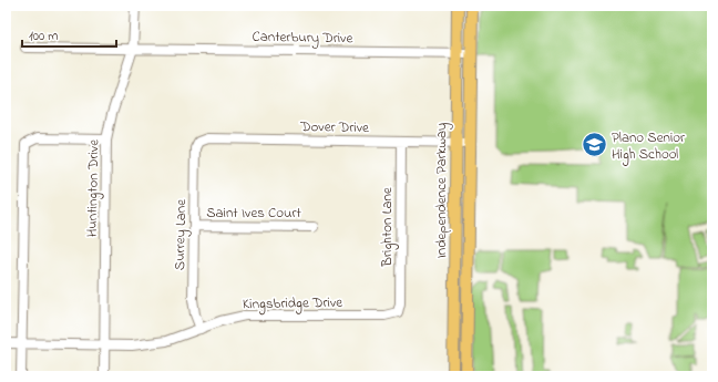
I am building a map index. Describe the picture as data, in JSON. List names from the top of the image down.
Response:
{
  "streets": {
    "main road": ["Independence Parkway"],
    "street": [
      "Canterbury Drive",
      "Dover Drive",
      "Huntington Drive",
      "Saint Ives Court",
      "Brighton Lane",
      "Surrey Lane",
      "Kingsbridge Drive"
    ]
  },
  "crossings": [
    ["Canterbury Drive", "Huntington Drive"],
    ["Canterbury Drive", "Independence Parkway"],
    ["Dover Drive", "Independence Parkway"],
    ["Dover Drive", "Brighton Lane"],
    ["Dover Drive", "Surrey Lane"],
    ["Huntington Drive", "Kingsbridge Drive"],
    ["Saint Ives Court", "Surrey Lane"],
    ["Brighton Lane", "Kingsbridge Drive"],
    ["Surrey Lane", "Kingsbridge Drive"]
  ],
  "places": {
    "school or university": ["Plano Senior High School"]
  },
  "scale_bar": "100 m"
}
